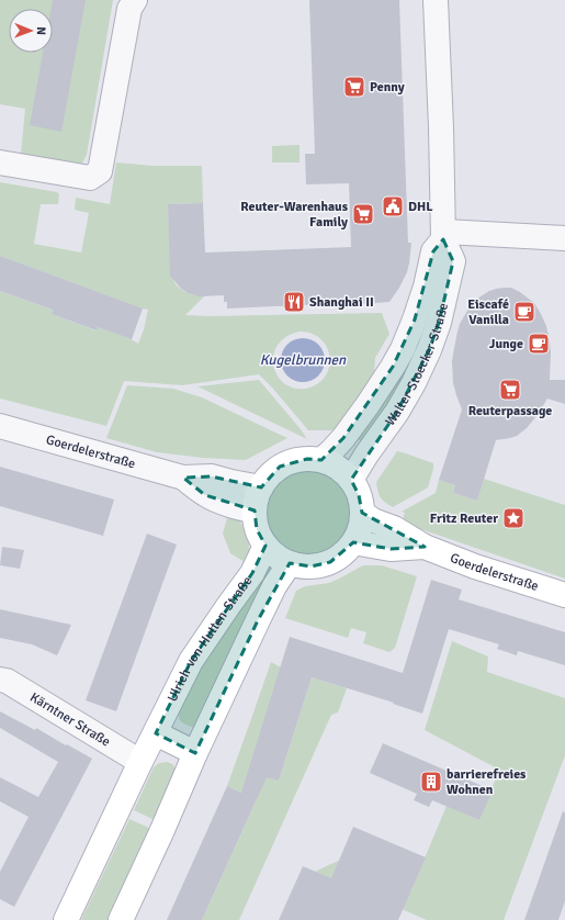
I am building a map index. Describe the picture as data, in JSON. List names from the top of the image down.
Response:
{
  "streets": {
    "street": [
      "Walter-Stoecker-Straße",
      "Goerdelerstraße",
      "Ulrich-von-Hutten-Straße",
      "Kärntner Straße"
    ]
  },
  "crossings": [
    ["Walter-Stoecker-Straße", "Goerdelerstraße"],
    ["Walter-Stoecker-Straße", "Ulrich-von-Hutten-Straße"],
    ["Goerdelerstraße", "Ulrich-von-Hutten-Straße"],
    ["Ulrich-von-Hutten-Straße", "Kärntner Straße"]
  ],
  "water": ["Kugelbrunnen"],
  "places": {
    "supermarket": ["Penny", "Reuter-Warenhaus Family", "Reuterpassage"],
    "public building": ["DHL"],
    "restaurant": ["Shanghai II"],
    "cafe": ["Eiscafé Vanilla", "Junge"],
    "place": ["Fritz Reuter"],
    "building": ["barrierefreies Wohnen"]
  },
  "north": "right"
}
